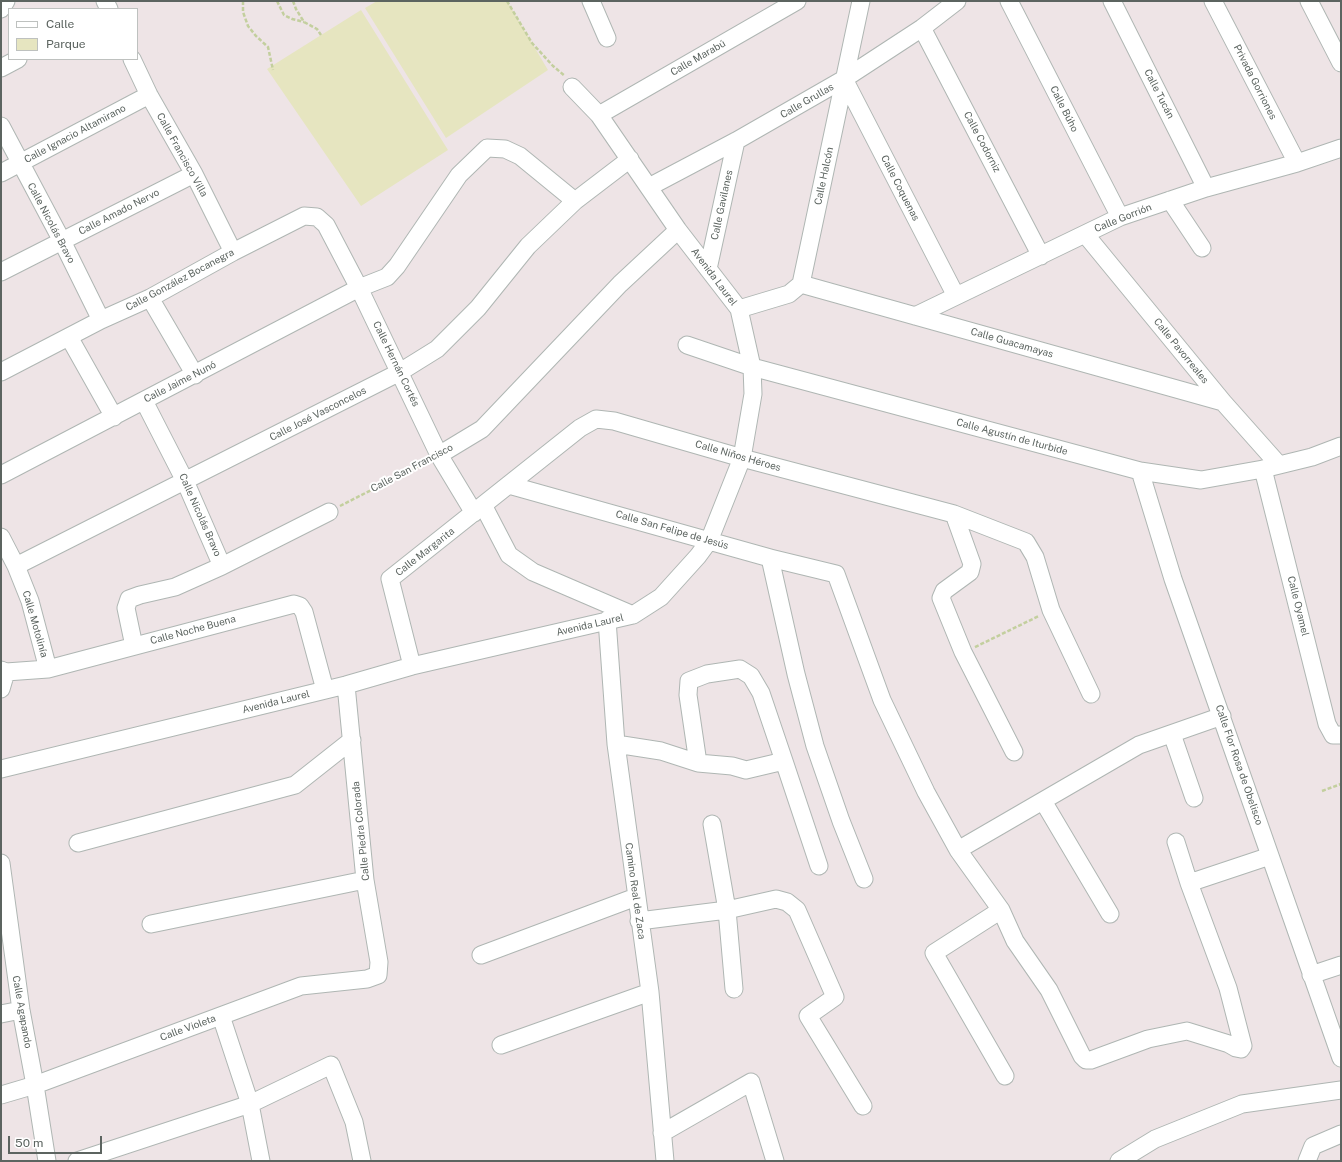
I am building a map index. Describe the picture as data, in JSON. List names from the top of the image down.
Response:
{
  "streets": {
    "street": [
      "Calle Marabú",
      "Privada Gorriones",
      "Calle Tucán",
      "Calle Grullas",
      "Calle Búho",
      "Calle Ignacio Altamirano",
      "Calle Codorniz",
      "Calle Francisco Villa",
      "Calle Halcón",
      "Calle Coquenas",
      "Calle Gavilanes",
      "Calle Amado Nervo",
      "Calle Gorrión",
      "Calle Nicolás Bravo",
      "Avenida Laurel",
      "Calle González Bocanegra",
      "Calle Guacamayas",
      "Calle Pavorreales",
      "Calle Hernán Cortés",
      "Calle Jaime Nunó",
      "Calle José Vasconcelos",
      "Calle Agustín de Iturbide",
      "Calle Niños Héroes",
      "Calle San Francisco",
      "Calle San Felipe de Jesús",
      "Calle Margarita",
      "Calle Oyamel",
      "Calle Motolinía",
      "Calle Noche Buena",
      "Calle Flor Rosa de Obelisco",
      "Calle Piedra Colorada",
      "Camino Real de Zaca",
      "Calle Agapando",
      "Calle Violeta"
    ]
  },
  "crossings": [
    ["Calle Marabú", "Avenida Laurel"],
    ["Privada Gorriones", "Calle Gorrión"],
    ["Calle Tucán", "Calle Gorrión"],
    ["Calle Grullas", "Calle Codorniz"],
    ["Calle Grullas", "Calle Halcón"],
    ["Calle Grullas", "Calle Coquenas"],
    ["Calle Grullas", "Calle Gavilanes"],
    ["Calle Grullas", "Avenida Laurel"],
    ["Calle Búho", "Calle Gorrión"],
    ["Calle Ignacio Altamirano", "Calle Francisco Villa"],
    ["Calle Ignacio Altamirano", "Calle Nicolás Bravo"],
    ["Calle Codorniz", "Calle Gorrión"],
    ["Calle Francisco Villa", "Calle Amado Nervo"],
    ["Calle Francisco Villa", "Calle González Bocanegra"],
    ["Calle Halcón", "Calle Coquenas"],
    ["Calle Halcón", "Calle Guacamayas"],
    ["Calle Coquenas", "Calle Gorrión"],
    ["Calle Gavilanes", "Avenida Laurel"],
    ["Calle Amado Nervo", "Calle Nicolás Bravo"],
    ["Calle Gorrión", "Calle Guacamayas"],
    ["Calle Gorrión", "Calle Pavorreales"],
    ["Calle Nicolás Bravo", "Calle González Bocanegra"],
    ["Calle Nicolás Bravo", "Calle Jaime Nunó"],
    ["Calle Nicolás Bravo", "Calle José Vasconcelos"],
    ["Avenida Laurel", "Calle Hernán Cortés"],
    ["Avenida Laurel", "Calle José Vasconcelos"],
    ["Avenida Laurel", "Calle Agustín de Iturbide"],
    ["Avenida Laurel", "Calle Niños Héroes"],
    ["Avenida Laurel", "Calle San Francisco"],
    ["Avenida Laurel", "Calle San Felipe de Jesús"],
    ["Avenida Laurel", "Calle Margarita"],
    ["Avenida Laurel", "Calle Noche Buena"],
    ["Avenida Laurel", "Calle Piedra Colorada"],
    ["Avenida Laurel", "Camino Real de Zaca"],
    ["Calle González Bocanegra", "Calle Hernán Cortés"],
    ["Calle Guacamayas", "Calle Pavorreales"],
    ["Calle Pavorreales", "Calle Agustín de Iturbide"],
    ["Calle Pavorreales", "Calle Oyamel"],
    ["Calle Hernán Cortés", "Calle Jaime Nunó"],
    ["Calle Hernán Cortés", "Calle José Vasconcelos"],
    ["Calle Hernán Cortés", "Calle Niños Héroes"],
    ["Calle Hernán Cortés", "Calle San Francisco"],
    ["Calle Hernán Cortés", "Calle Margarita"],
    ["Calle José Vasconcelos", "Calle Motolinía"],
    ["Calle Agustín de Iturbide", "Calle Oyamel"],
    ["Calle Agustín de Iturbide", "Calle Flor Rosa de Obelisco"],
    ["Calle Niños Héroes", "Calle San Felipe de Jesús"],
    ["Calle Niños Héroes", "Calle Margarita"],
    ["Calle Motolinía", "Calle Noche Buena"],
    ["Calle Piedra Colorada", "Calle Violeta"],
    ["Calle Agapando", "Calle Violeta"]
  ],
  "legend": ["Calle", "Parque"],
  "scale_bar": "50 m"
}
